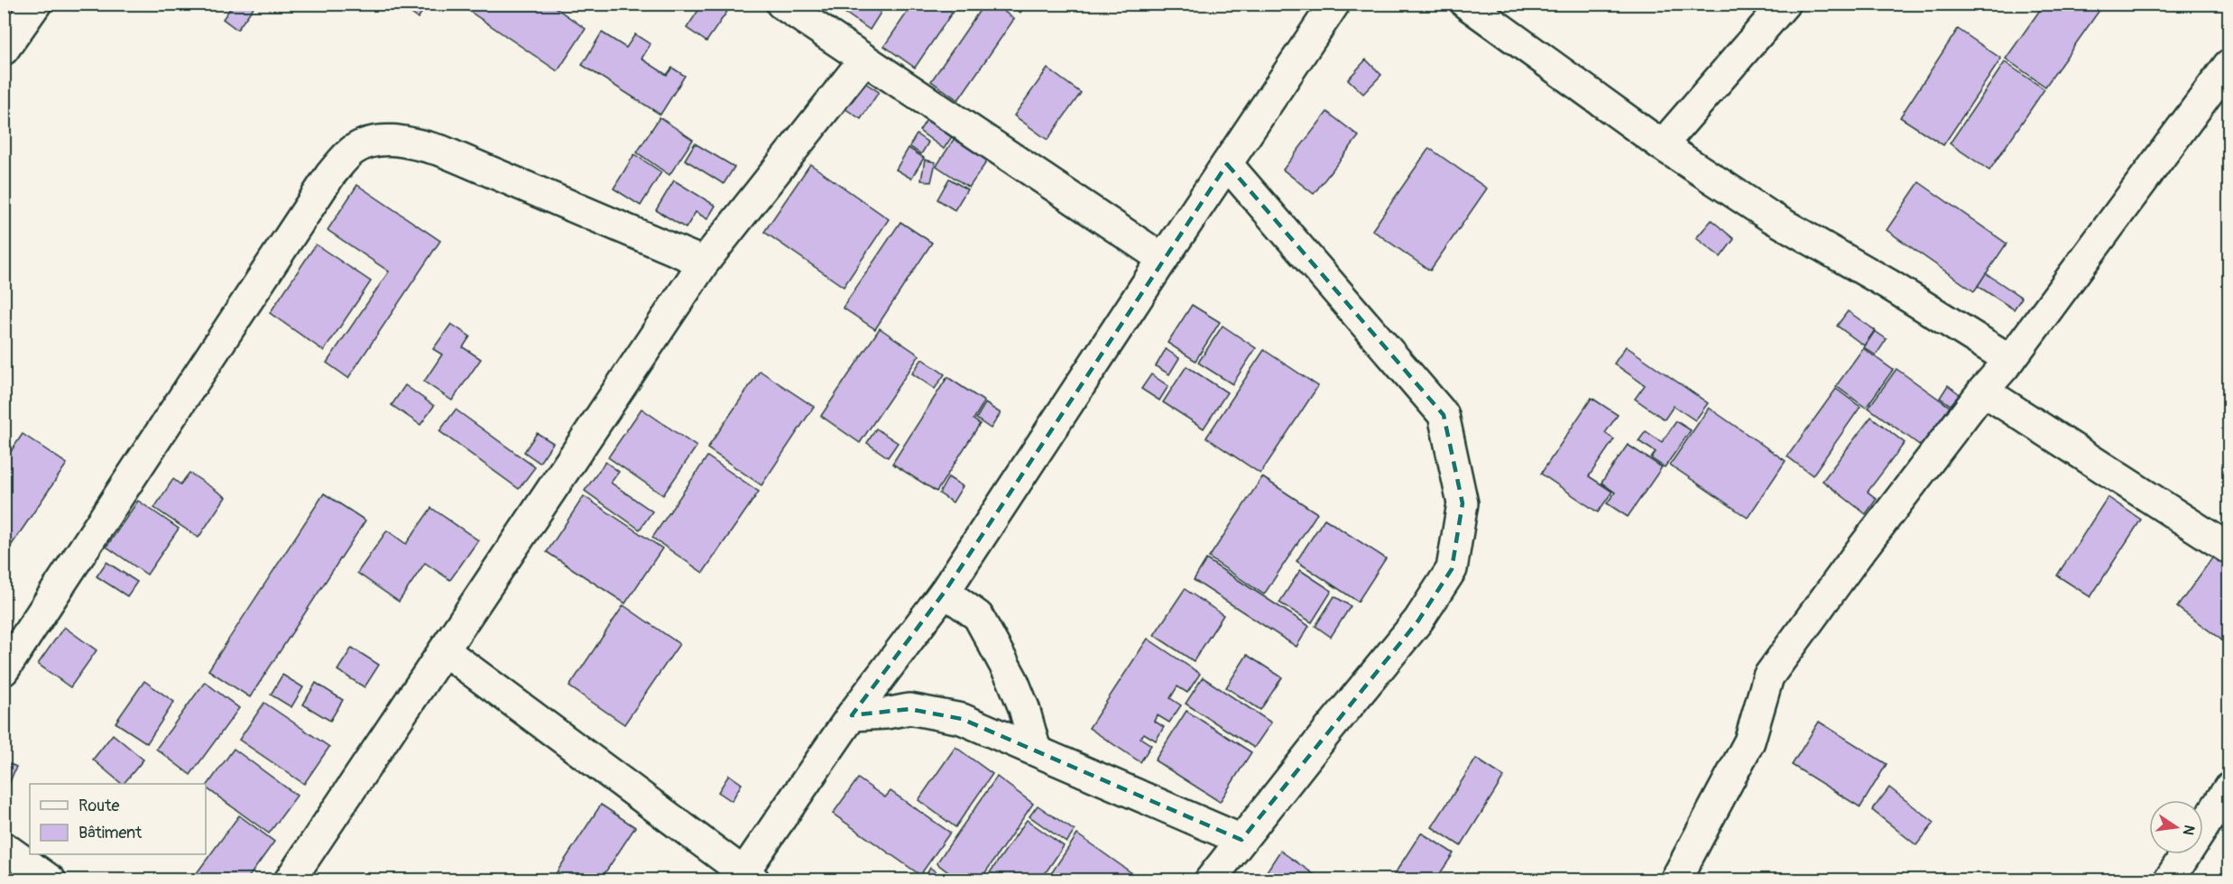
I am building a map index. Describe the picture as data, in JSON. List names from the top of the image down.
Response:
{
  "legend": ["Route", "Bâtiment"],
  "north": "right"
}
